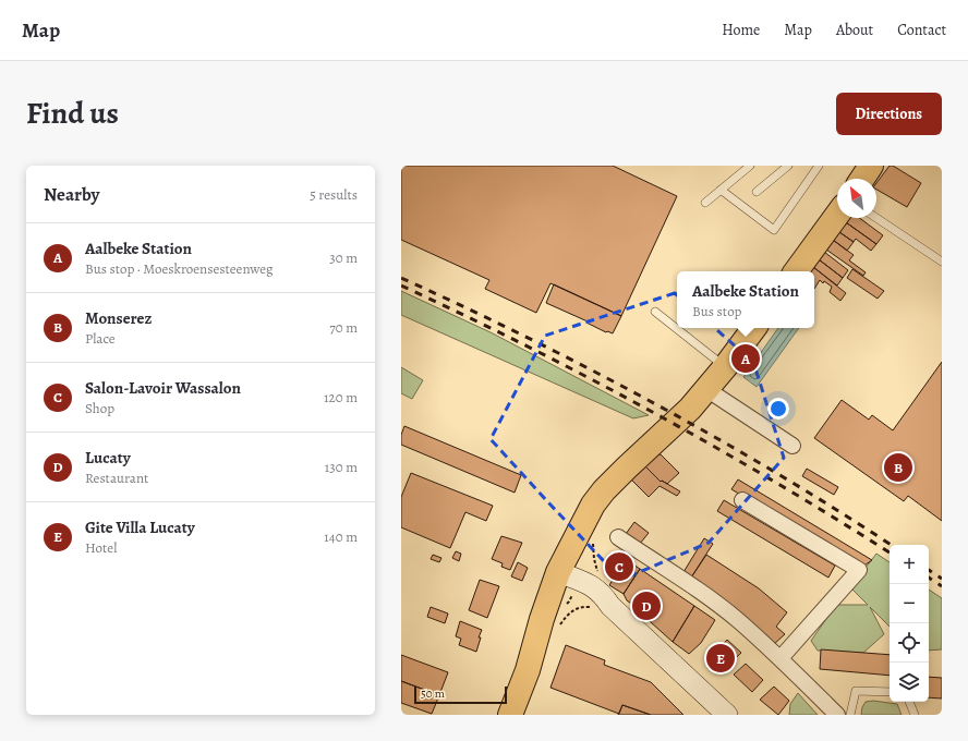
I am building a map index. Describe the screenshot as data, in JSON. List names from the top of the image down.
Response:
{
  "scale_bar": "50 m",
  "north": "top left",
  "page": {
    "header": "Map",
    "nav": [
      "Home",
      "Map",
      "About",
      "Contact"
    ],
    "title": "Find us",
    "buttons": "Directions",
    "heading": ["Nearby", "5 results"],
    "list": [
      {
        "mark": "A",
        "name": "Aalbeke Station",
        "note": "Bus stop · Moeskroensesteenweg",
        "value": "30 m"
      },
      {
        "mark": "B",
        "name": "Monserez",
        "note": "Place",
        "value": "70 m"
      },
      {
        "mark": "C",
        "name": "Salon-Lavoir Wassalon",
        "note": "Shop",
        "value": "120 m"
      },
      {
        "mark": "D",
        "name": "Lucaty",
        "note": "Restaurant",
        "value": "130 m"
      },
      {
        "mark": "E",
        "name": "Gite Villa Lucaty",
        "note": "Hotel",
        "value": "140 m"
      }
    ],
    "popup": ["Aalbeke Station", "Bus stop"],
    "pins": [
      "A",
      "B",
      "C",
      "D",
      "E"
    ],
    "map_buttons": ["+", "−"],
    "scale": "50 m"
  }
}
